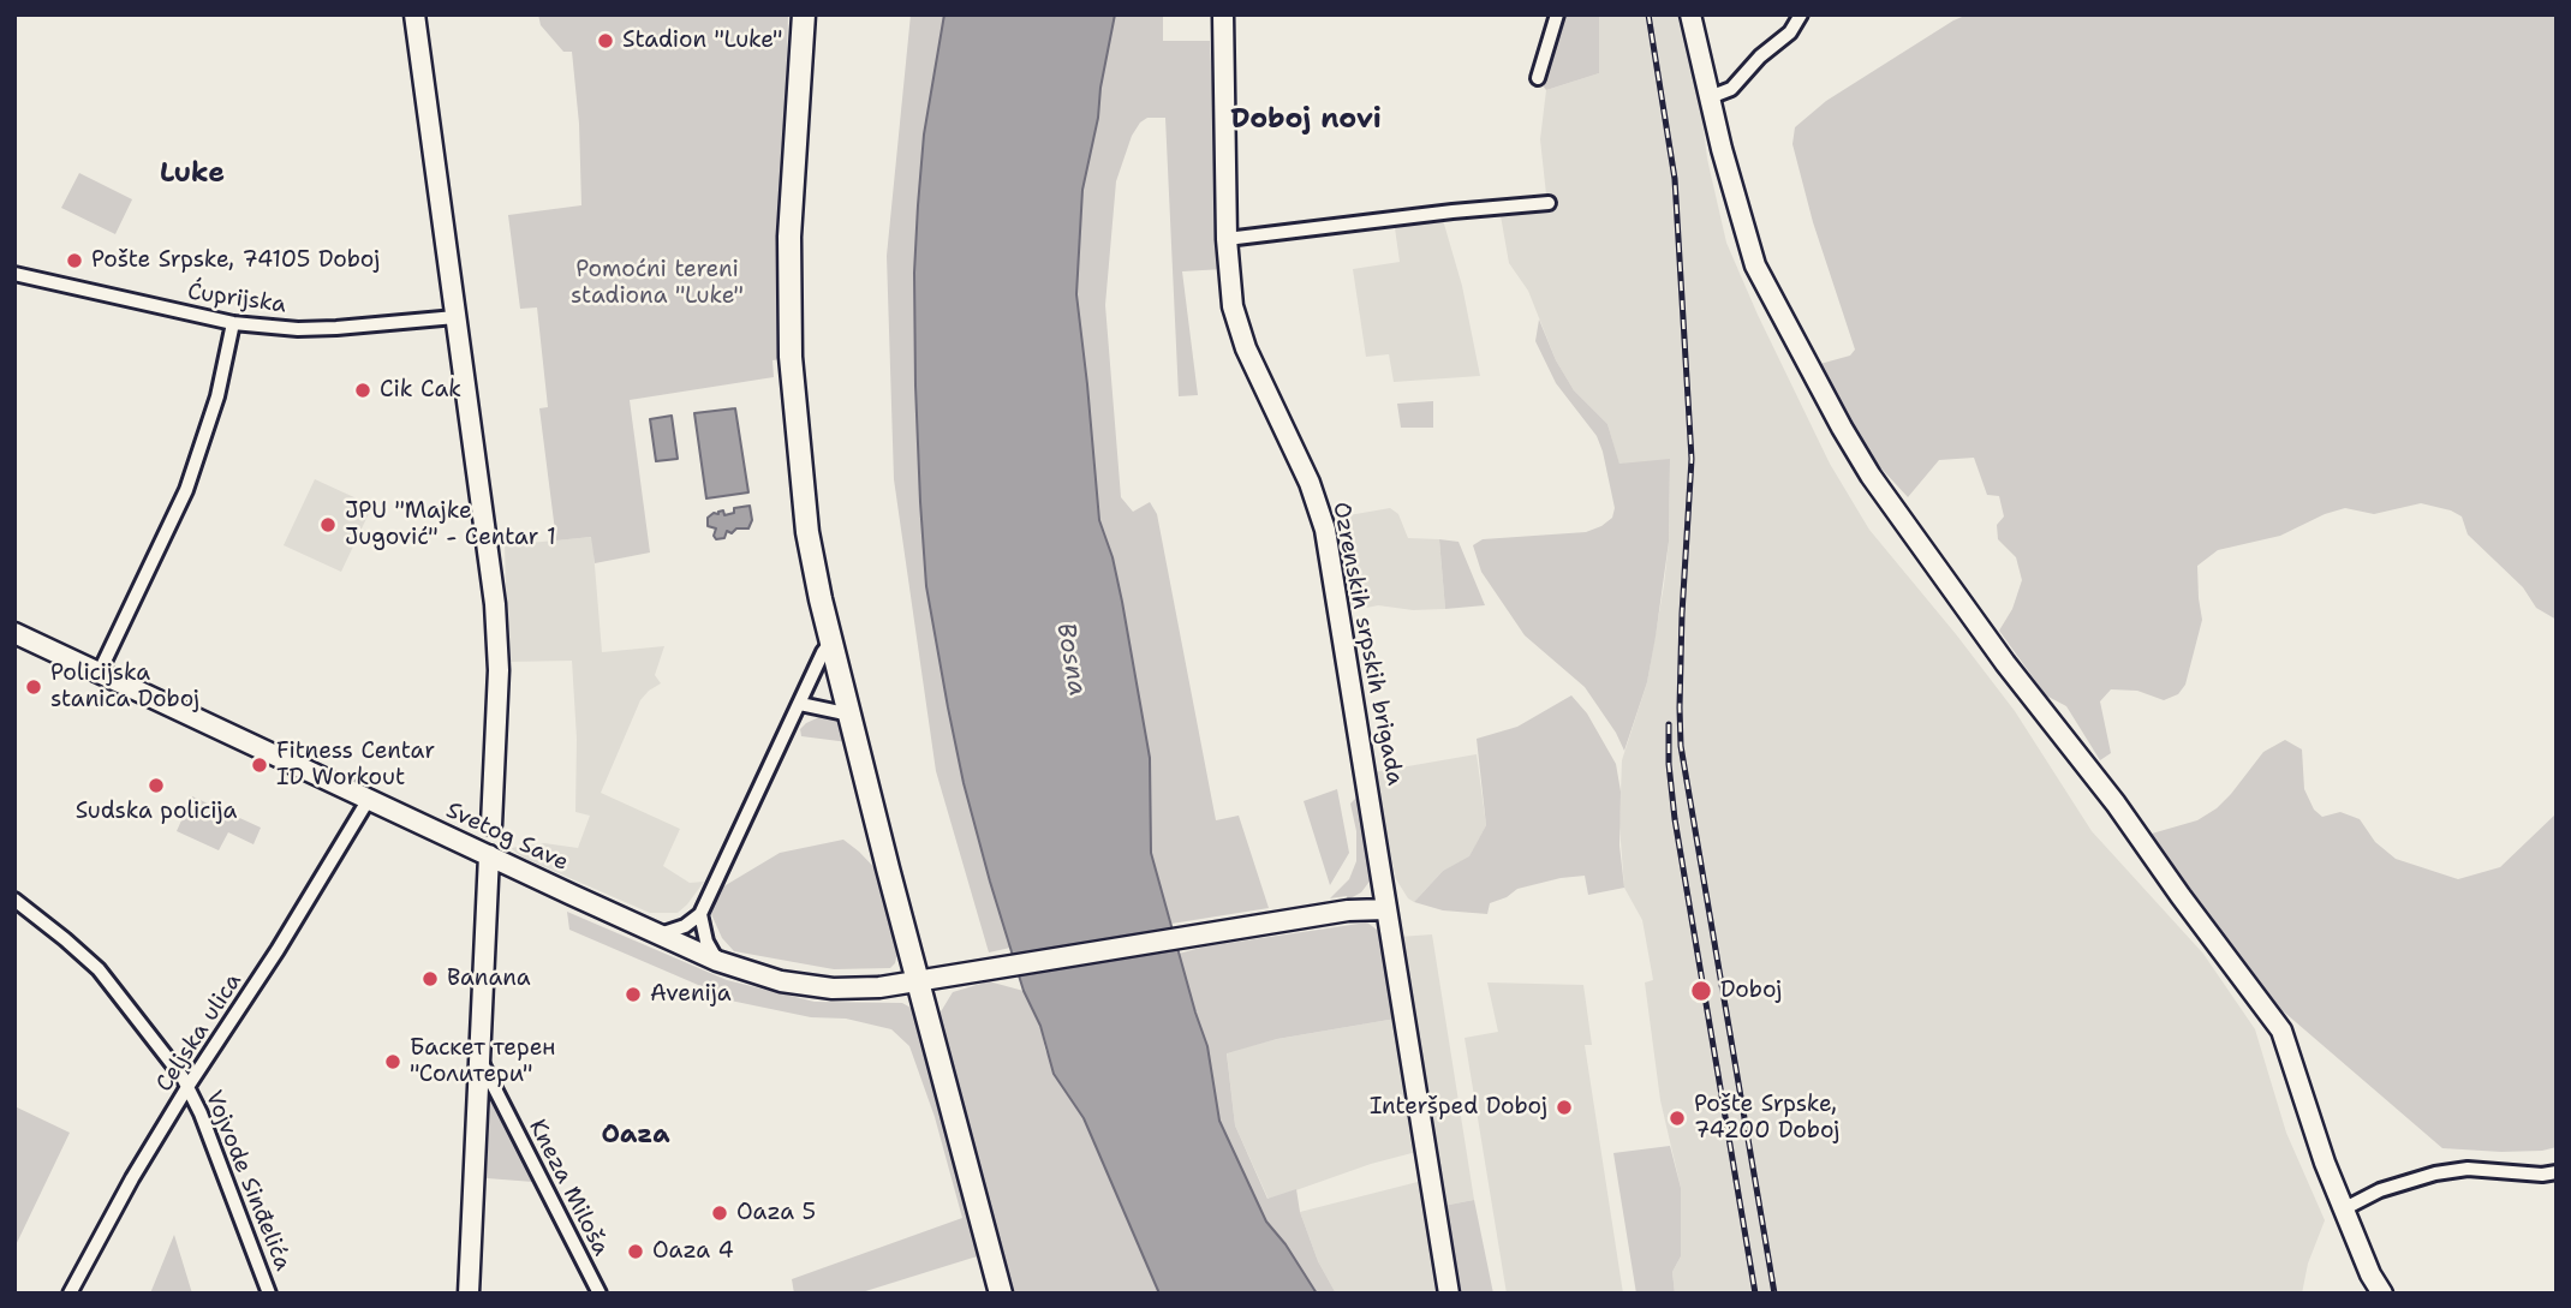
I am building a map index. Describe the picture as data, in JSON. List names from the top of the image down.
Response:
{
  "streets": {
    "street": [
      "Ćuprijska",
      "Ozrenskih srpskih brigada",
      "Svetog Save",
      "Celjska ulica",
      "Vojvode Sinđelića",
      "Kneza Miloša"
    ]
  },
  "crossings": [
    ["Ozrenskih srpskih brigada", "Svetog Save"],
    ["Svetog Save", "Celjska ulica"],
    ["Celjska ulica", "Vojvode Sinđelića"]
  ],
  "districts": ["Doboj novi", "Luke", "Oaza"],
  "water": ["Bosna"],
  "parks": ["Pomoćni tereni stadiona \"Luke\""],
  "places": [
    "Stadion \"Luke\"",
    "Pošte Srpske, 74105 Doboj",
    "Cik Cak",
    "JPU \"Majke Jugović\" - Centar 1",
    "Policijska stanica Doboj",
    "Fitness Centar ID Workout",
    "Sudska policija",
    "Banana",
    "Doboj",
    "Avenija",
    "Баскет терен \"Солитери\"",
    "Interšped Doboj",
    "Pošte Srpske, 74200 Doboj",
    "Oaza 5",
    "Oaza 4"
  ]
}
